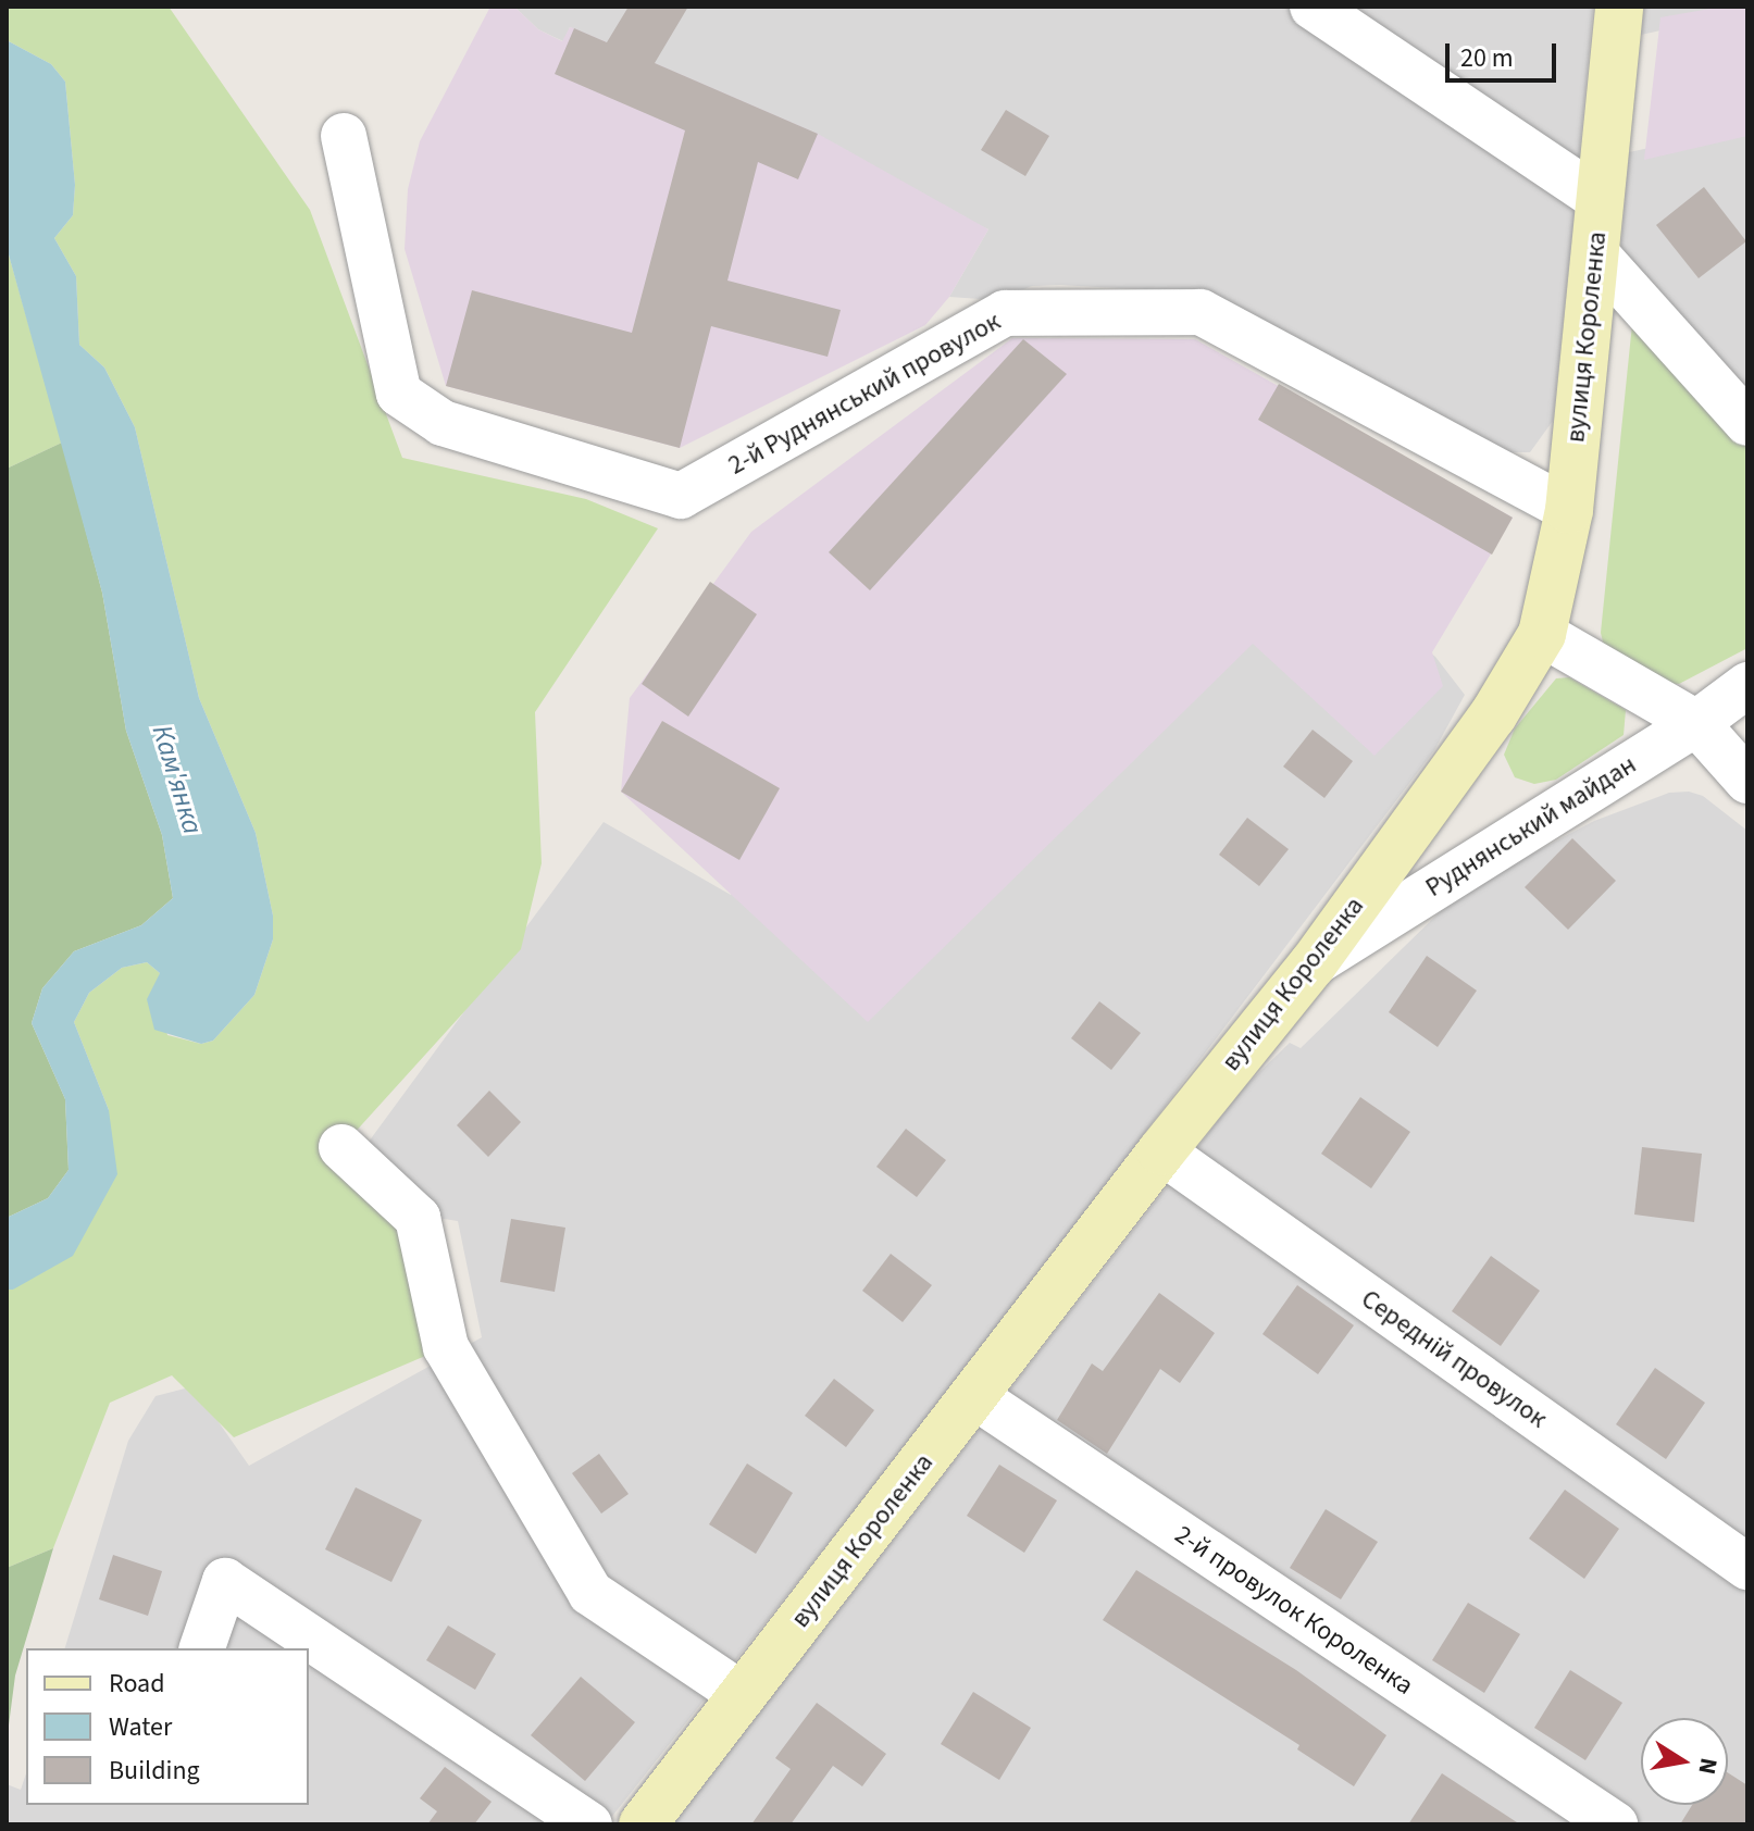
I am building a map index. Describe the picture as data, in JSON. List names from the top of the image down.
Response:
{
  "streets": {
    "street": [
      "вулиця Короленка",
      "2-й Руднянський провулок",
      "Руднянський майдан",
      "Середній провулок",
      "2-й провулок Короленка"
    ]
  },
  "crossings": [
    ["вулиця Короленка", "2-й Руднянський провулок"],
    ["вулиця Короленка", "Руднянський майдан"],
    ["вулиця Короленка", "Середній провулок"],
    ["вулиця Короленка", "2-й провулок Короленка"]
  ],
  "water": ["Кам'янка"],
  "legend": ["Road", "Water", "Building"],
  "scale_bar": "20 m",
  "north": "right"
}
